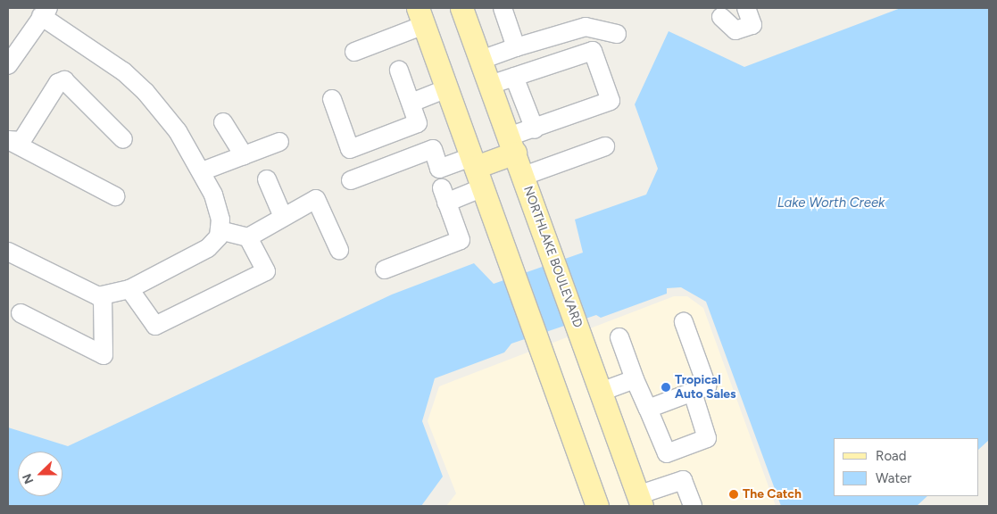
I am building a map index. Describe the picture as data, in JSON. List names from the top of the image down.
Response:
{
  "streets": {
    "main road": ["NORTHLAKE BOULEVARD"]
  },
  "water": ["Lake Worth Creek"],
  "places": ["Tropical Auto Sales", "The Catch"],
  "legend": ["Road", "Water"],
  "north": "left"
}
